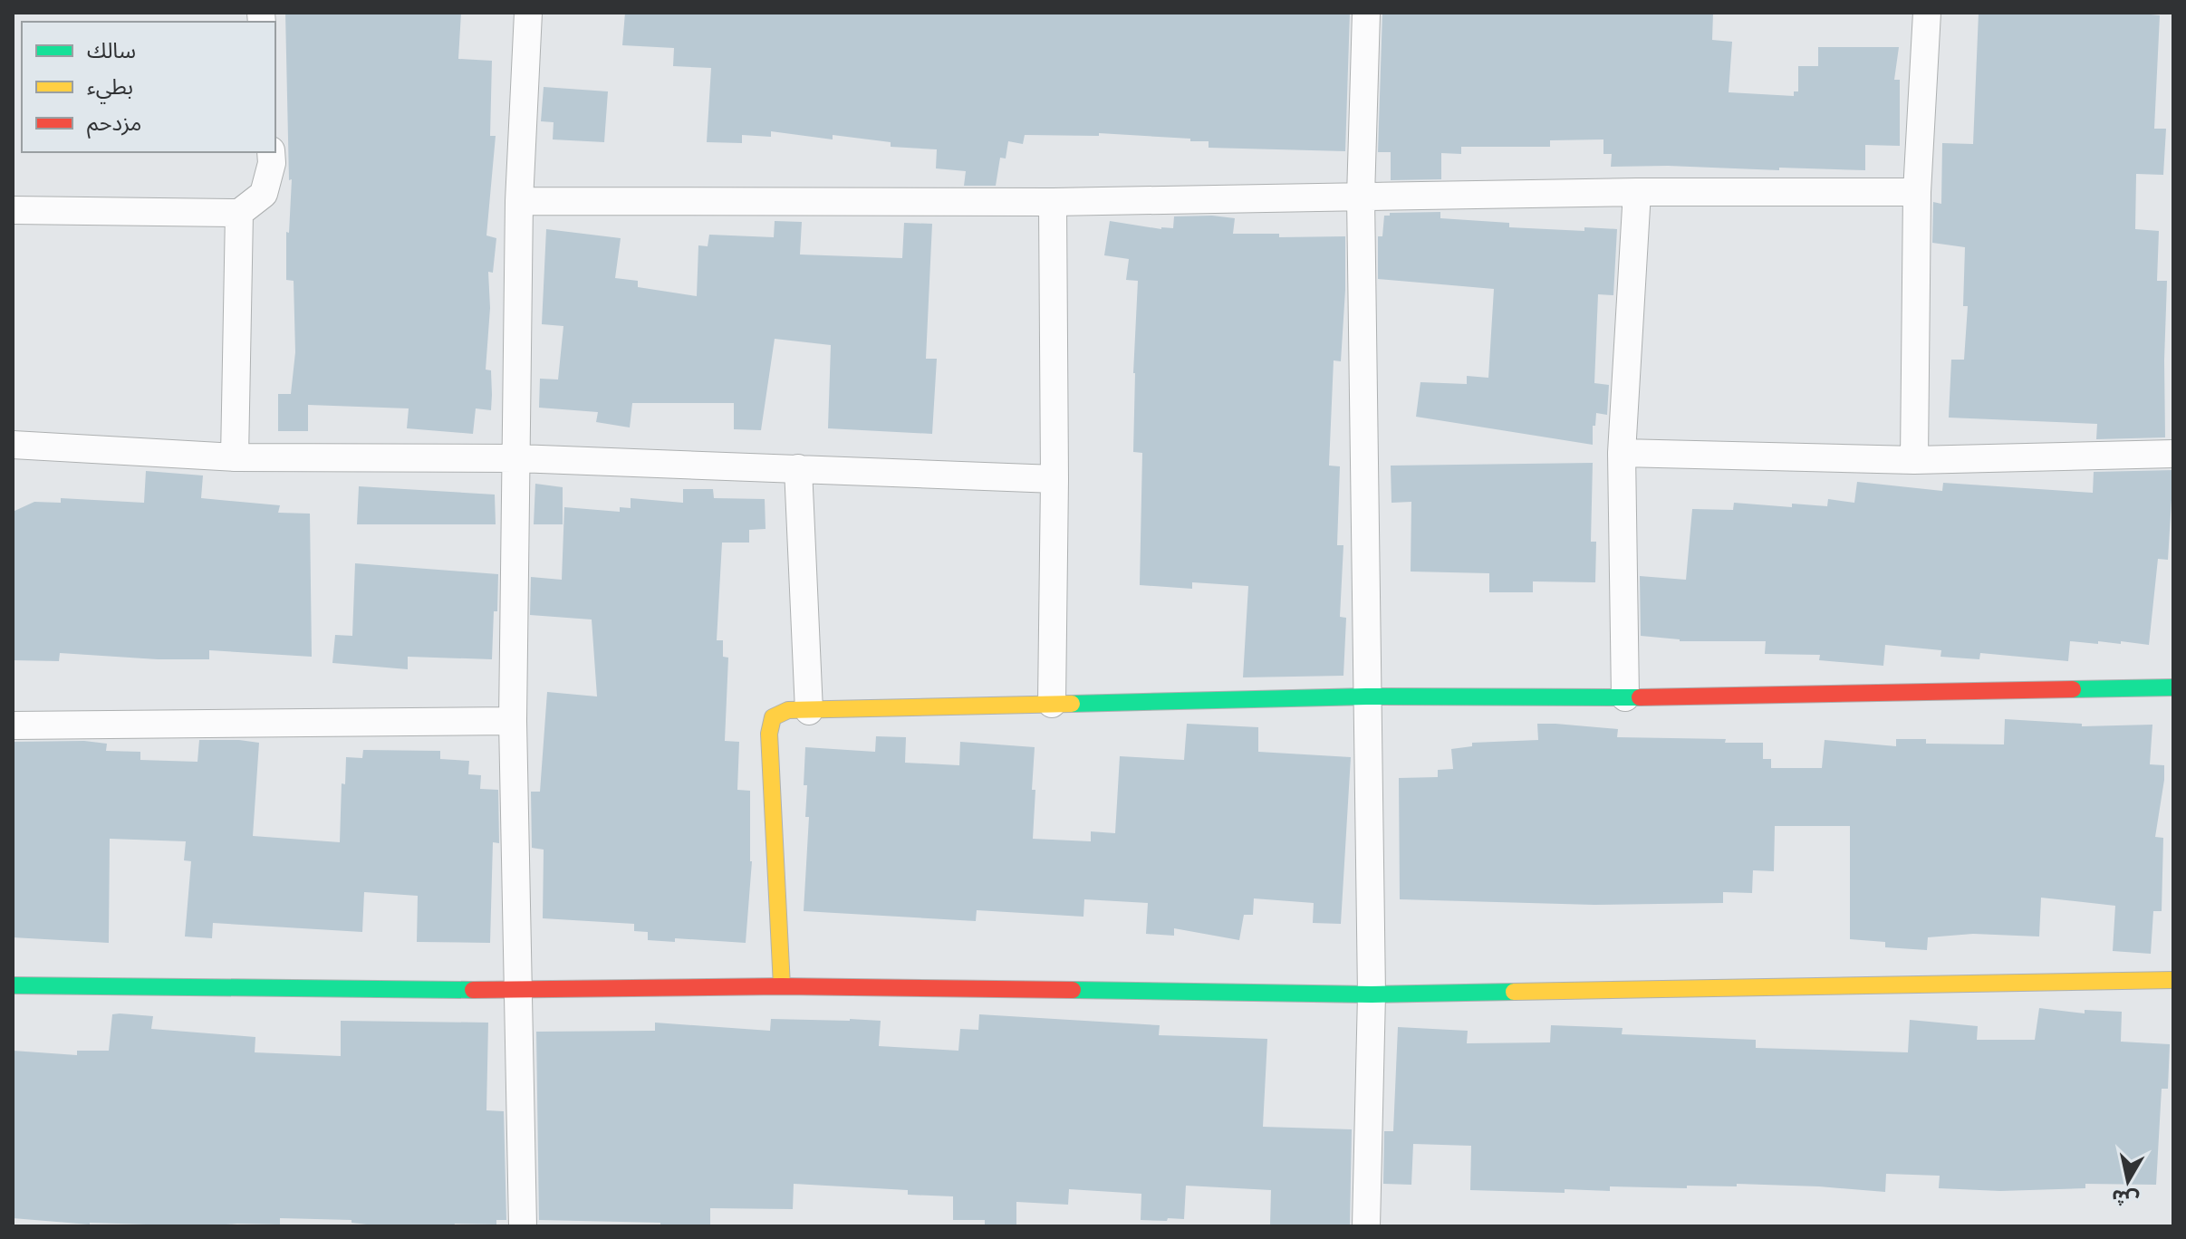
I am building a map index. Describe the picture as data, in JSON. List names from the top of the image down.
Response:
{
  "legend": ["سالك", "بطيء", "مزدحم"],
  "north": "bottom"
}
